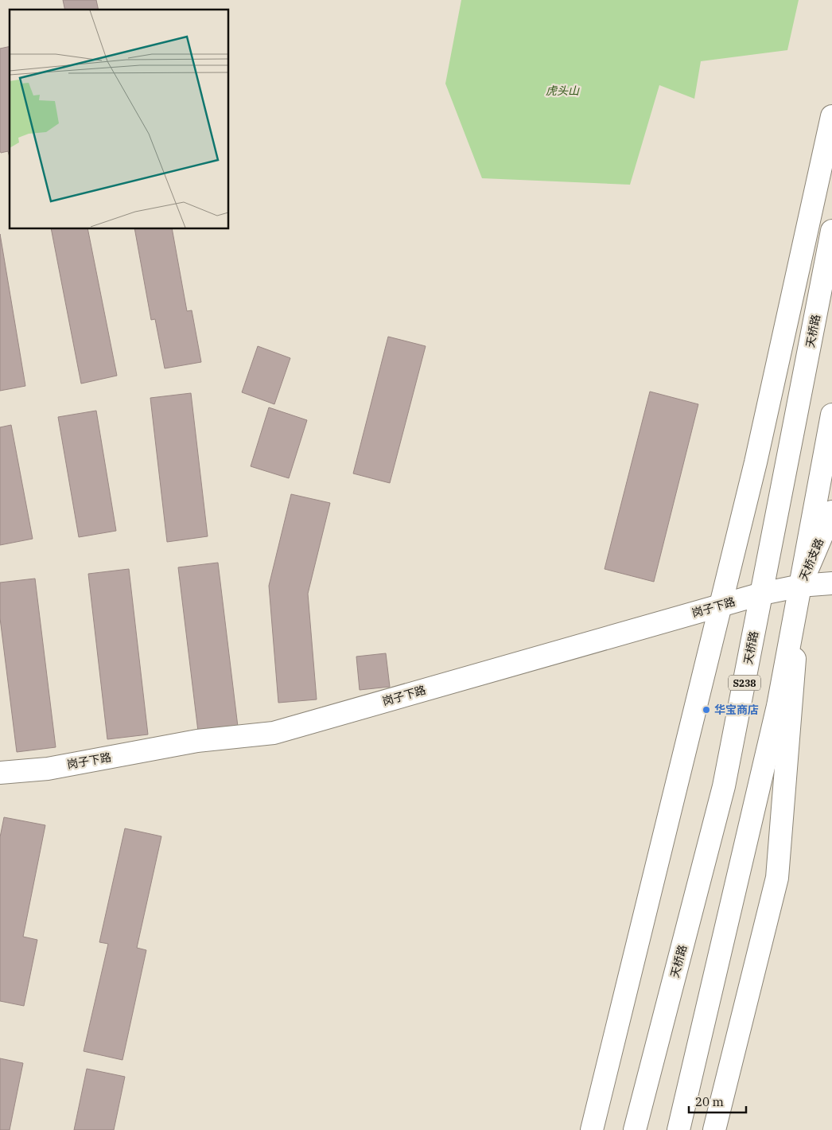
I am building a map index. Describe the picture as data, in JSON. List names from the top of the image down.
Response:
{
  "streets": {
    "street": [
      "天桥路",
      "天桥支路",
      "岗子下路",
      "S238"
    ]
  },
  "crossings": [
    ["天桥路", "岗子下路"],
    ["天桥支路", "岗子下路"]
  ],
  "parks": ["虎头山"],
  "places": ["华宝商店"],
  "scale_bar": "20 m"
}
